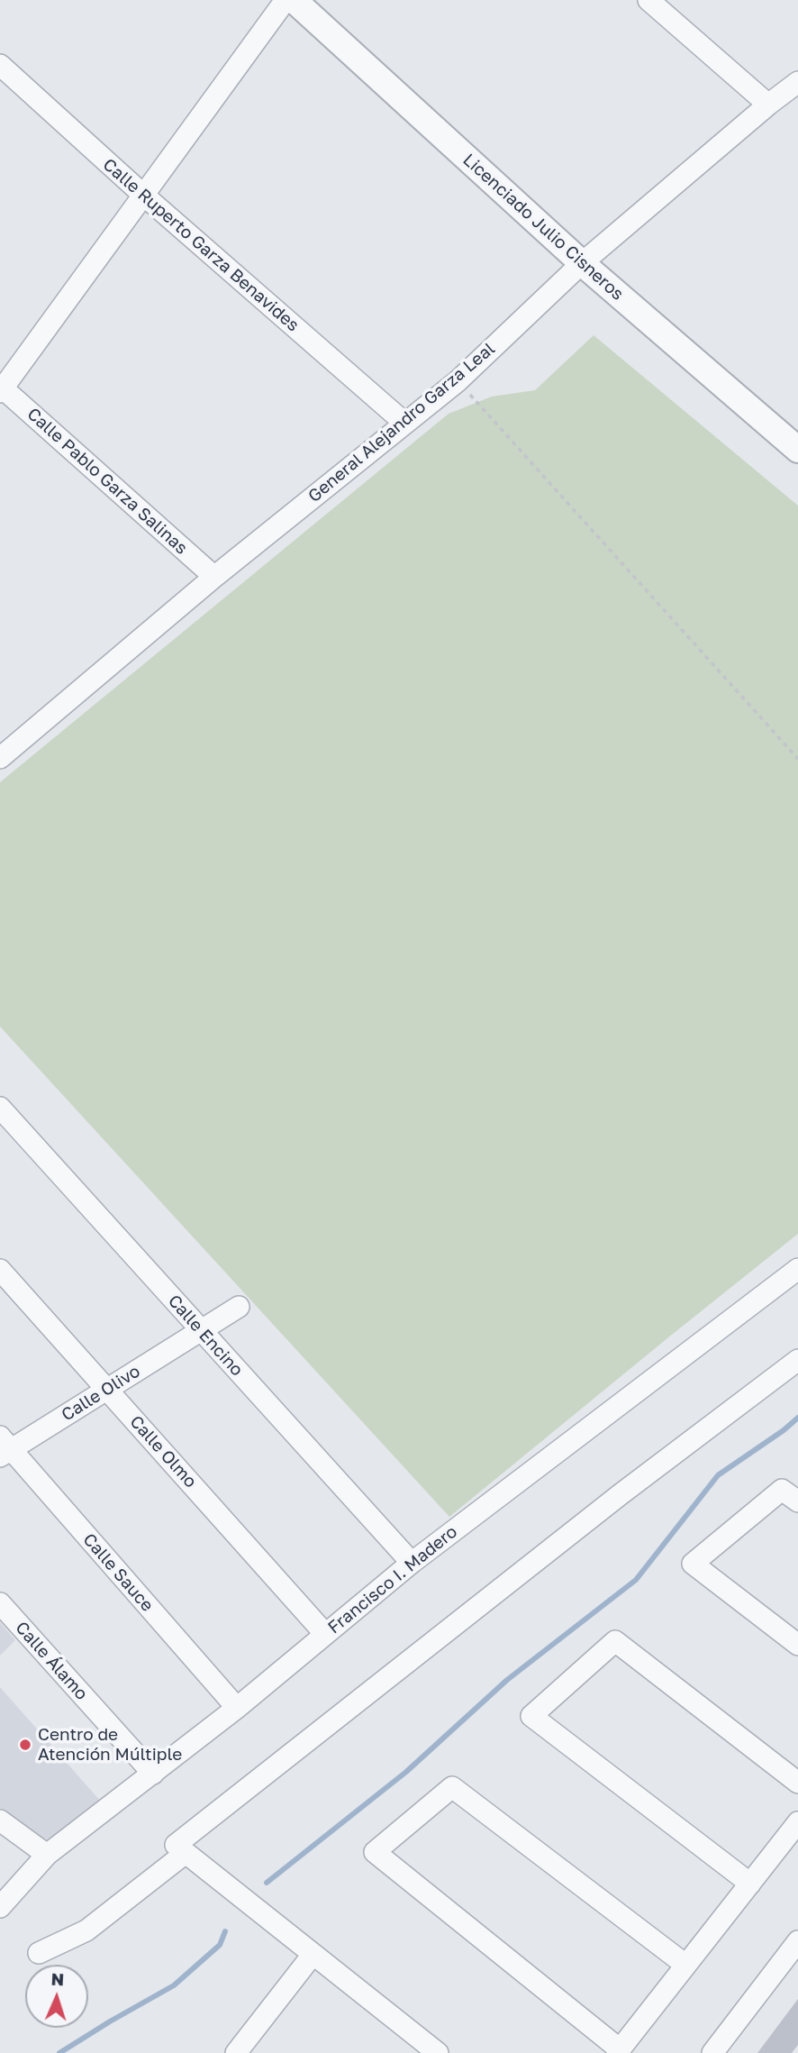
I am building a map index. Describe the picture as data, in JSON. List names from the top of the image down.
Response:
{
  "streets": {
    "street": [
      "Licenciado Julio Cisneros",
      "Calle Ruperto Garza Benavides",
      "General Alejandro Garza Leal",
      "Calle Pablo Garza Salinas",
      "Calle Encino",
      "Calle Olivo",
      "Calle Olmo",
      "Calle Sauce",
      "Francisco I. Madero",
      "Calle Álamo"
    ]
  },
  "crossings": [
    ["Licenciado Julio Cisneros", "General Alejandro Garza Leal"],
    ["Calle Ruperto Garza Benavides", "General Alejandro Garza Leal"],
    ["General Alejandro Garza Leal", "Calle Pablo Garza Salinas"],
    ["Calle Encino", "Calle Olivo"],
    ["Calle Encino", "Francisco I. Madero"],
    ["Calle Olivo", "Calle Olmo"],
    ["Calle Olivo", "Calle Sauce"],
    ["Calle Olmo", "Francisco I. Madero"],
    ["Calle Sauce", "Francisco I. Madero"],
    ["Francisco I. Madero", "Calle Álamo"]
  ],
  "places": ["Centro de Atención Múltiple"],
  "north": "top"
}
